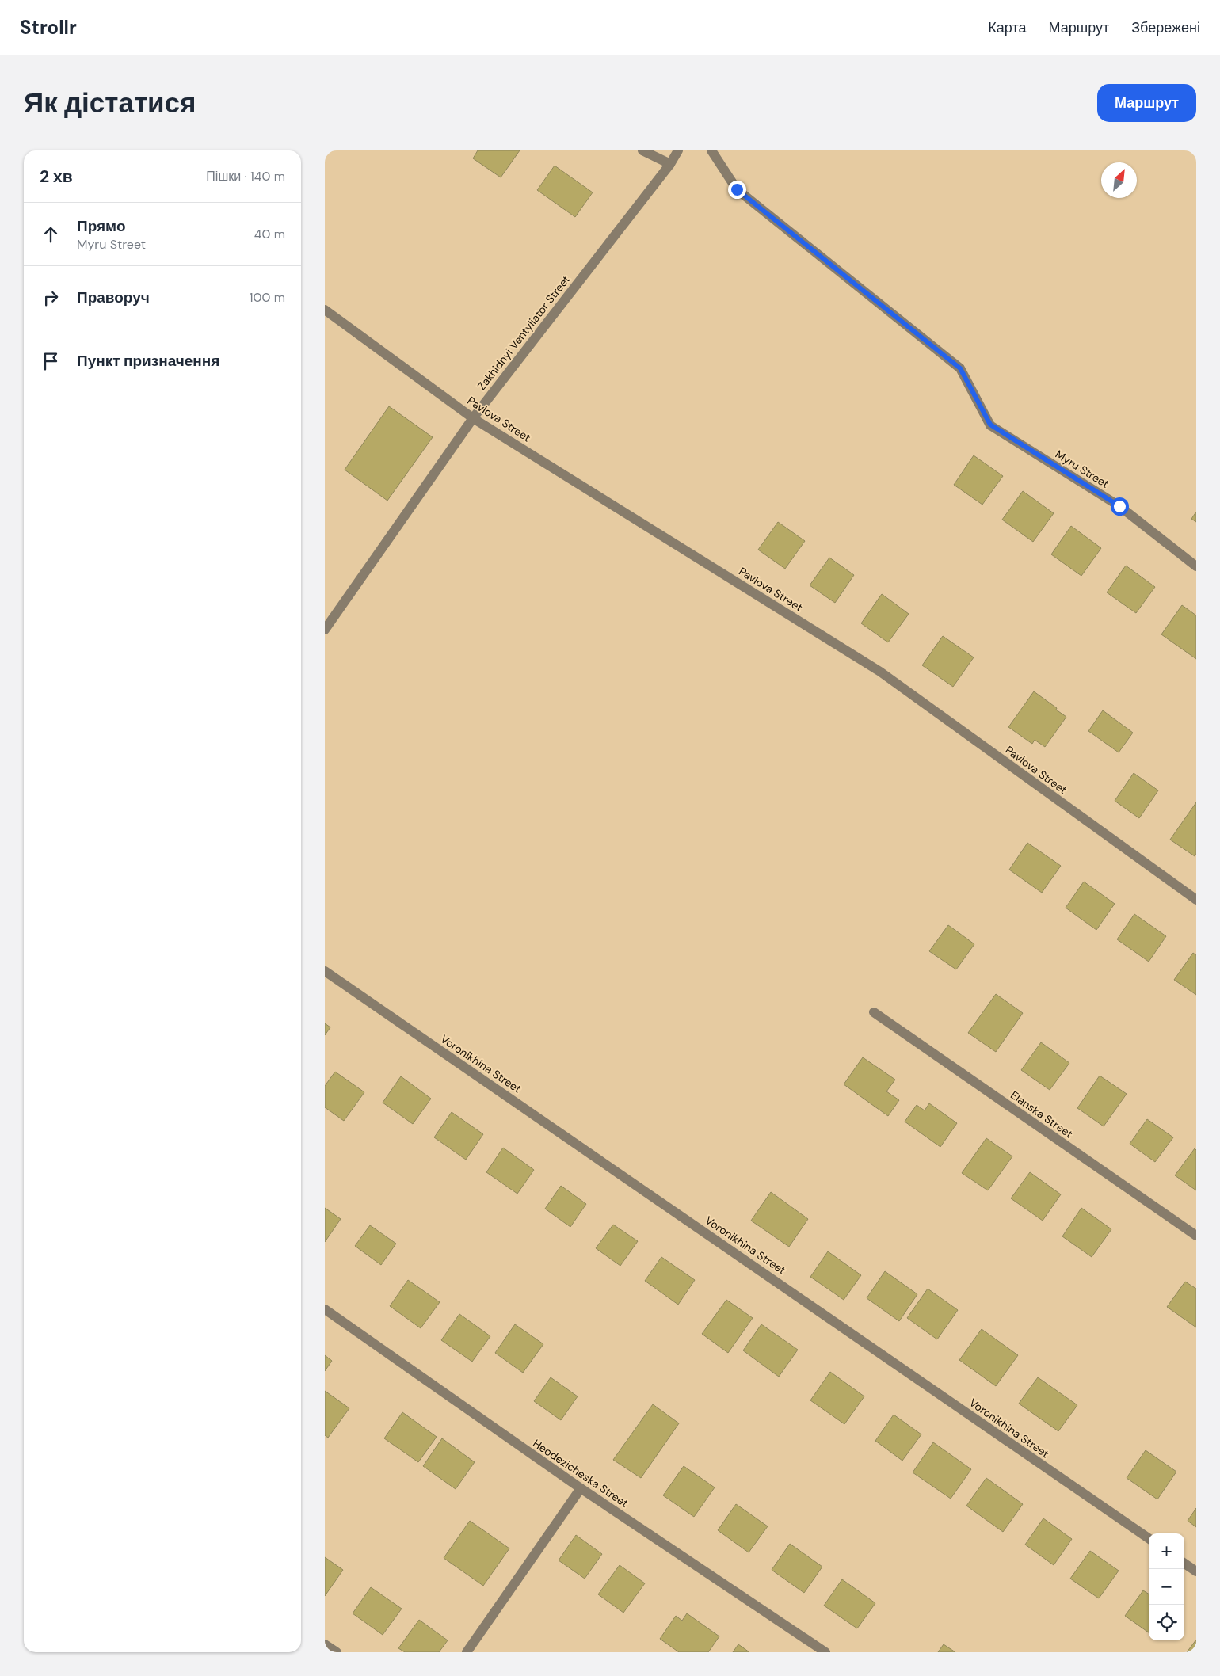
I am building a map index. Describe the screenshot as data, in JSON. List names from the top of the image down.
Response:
{
  "streets": {
    "street": [
      "Zakhidnyi Ventyliator Street",
      "Pavlova Street",
      "Myru Street",
      "Voronikhina Street",
      "Elanska Street",
      "Heodezicheska Street"
    ]
  },
  "crossings": [
    ["Zakhidnyi Ventyliator Street", "Pavlova Street"]
  ],
  "north": "top right",
  "page": {
    "header": "Strollr",
    "nav": ["Карта", "Маршрут", "Збережені"],
    "buttons": "Маршрут",
    "title": "Як дістатися",
    "heading": ["2 хв", "Пішки · 140 m"],
    "list": [
      ["Прямо", "Myru Street", "40 m"],
      ["Праворуч", "100 m"],
      "Пункт призначення"
    ],
    "map_buttons": ["+", "−"]
  }
}
